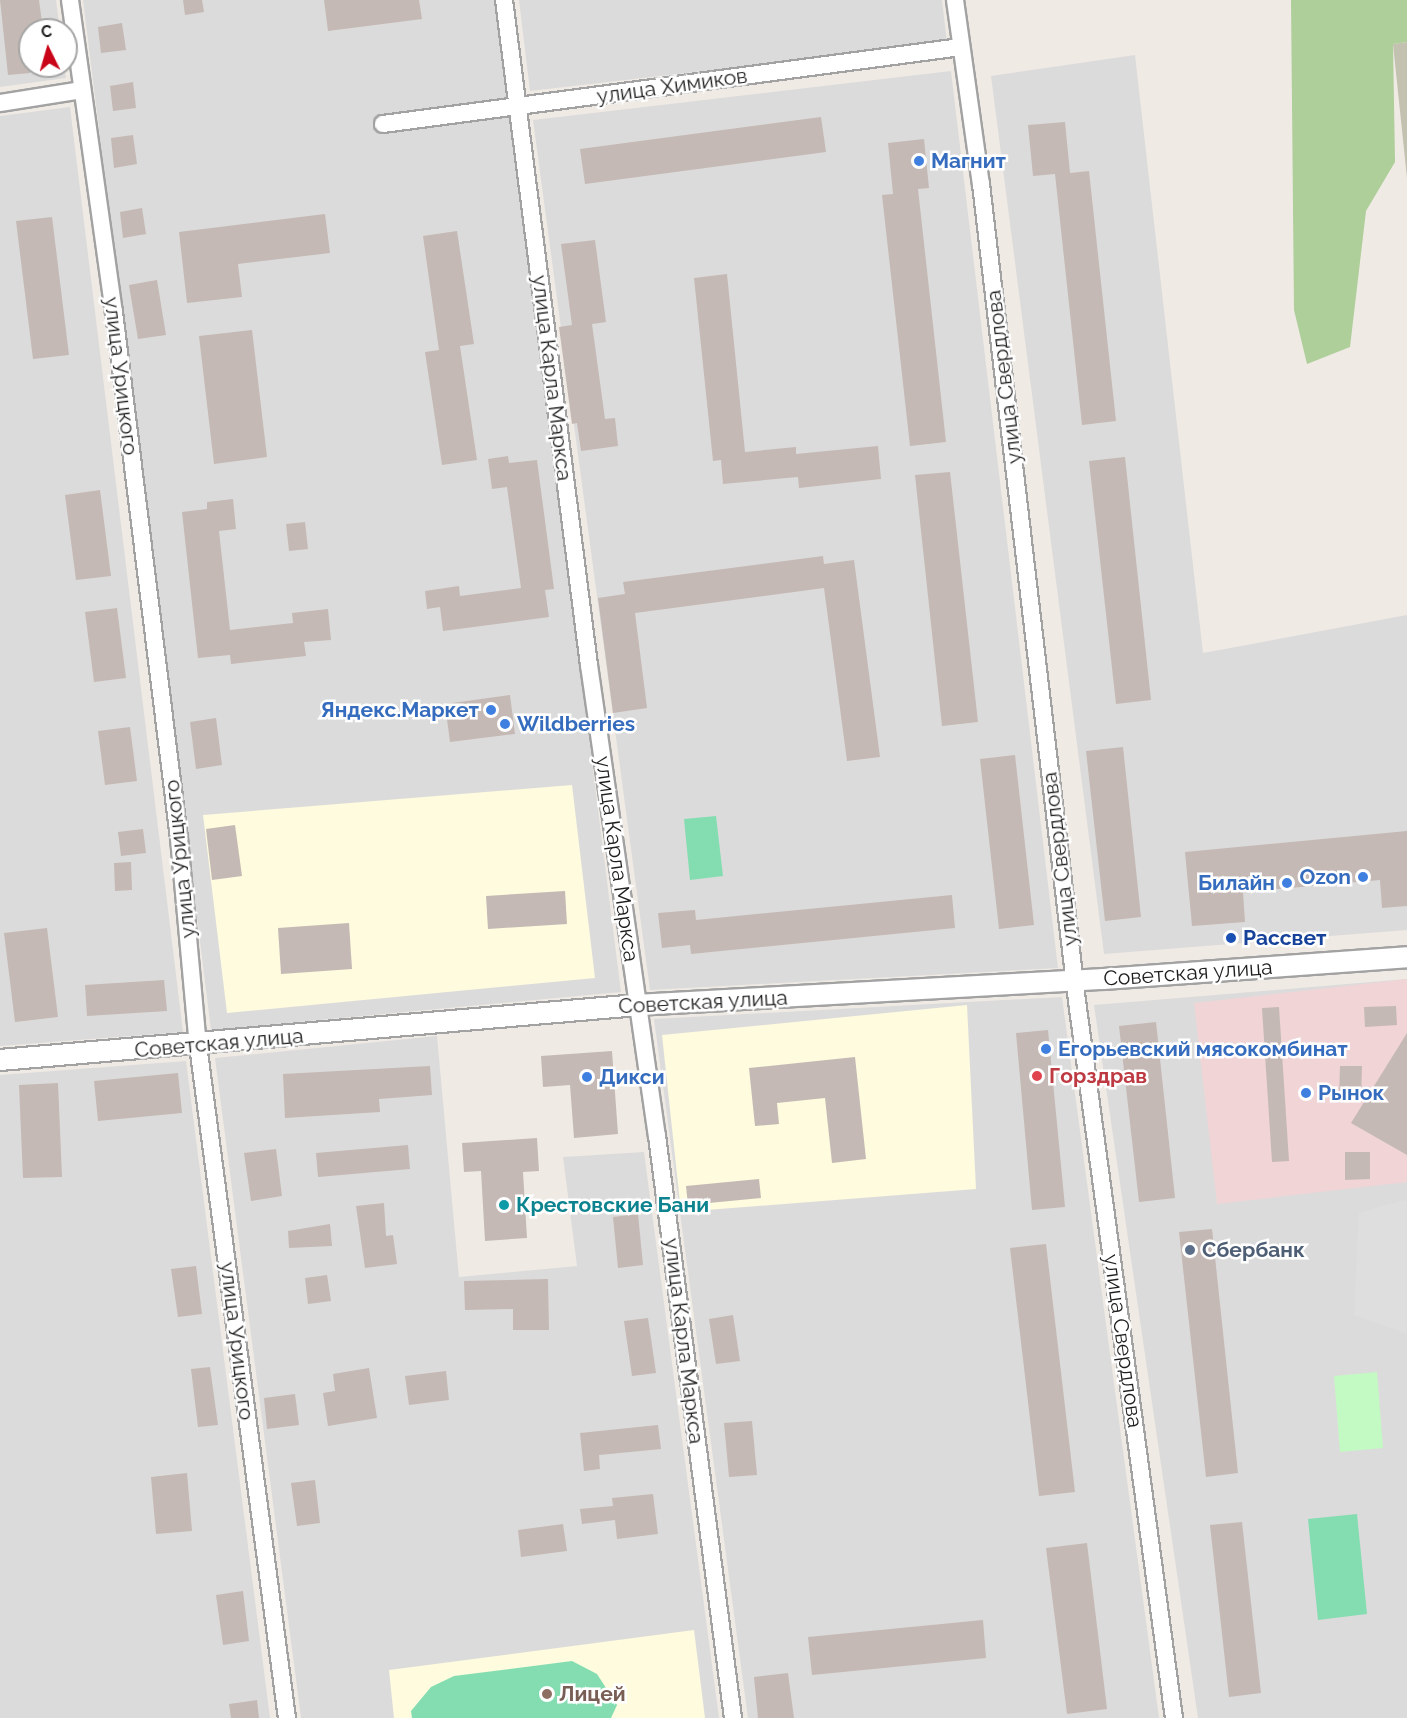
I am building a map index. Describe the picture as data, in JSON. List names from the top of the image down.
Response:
{
  "streets": {
    "street": [
      "улица Химиков",
      "улица Урицкого",
      "улица Свердлова",
      "улица Карла Маркса",
      "Советская улица"
    ]
  },
  "crossings": [
    ["улица Химиков", "улица Свердлова"],
    ["улица Химиков", "улица Карла Маркса"],
    ["улица Урицкого", "Советская улица"],
    ["улица Свердлова", "Советская улица"],
    ["улица Карла Маркса", "Советская улица"]
  ],
  "places": [
    "Магнит",
    "Яндекс.Маркет",
    "Wildberries",
    "Ozon",
    "Билайн",
    "Рассвет",
    "Егорьевский мясокомбинат",
    "Горздрав",
    "Дикси",
    "Рынок",
    "Крестовские Бани",
    "Сбербанк",
    "Лицей"
  ],
  "north": "top"
}
